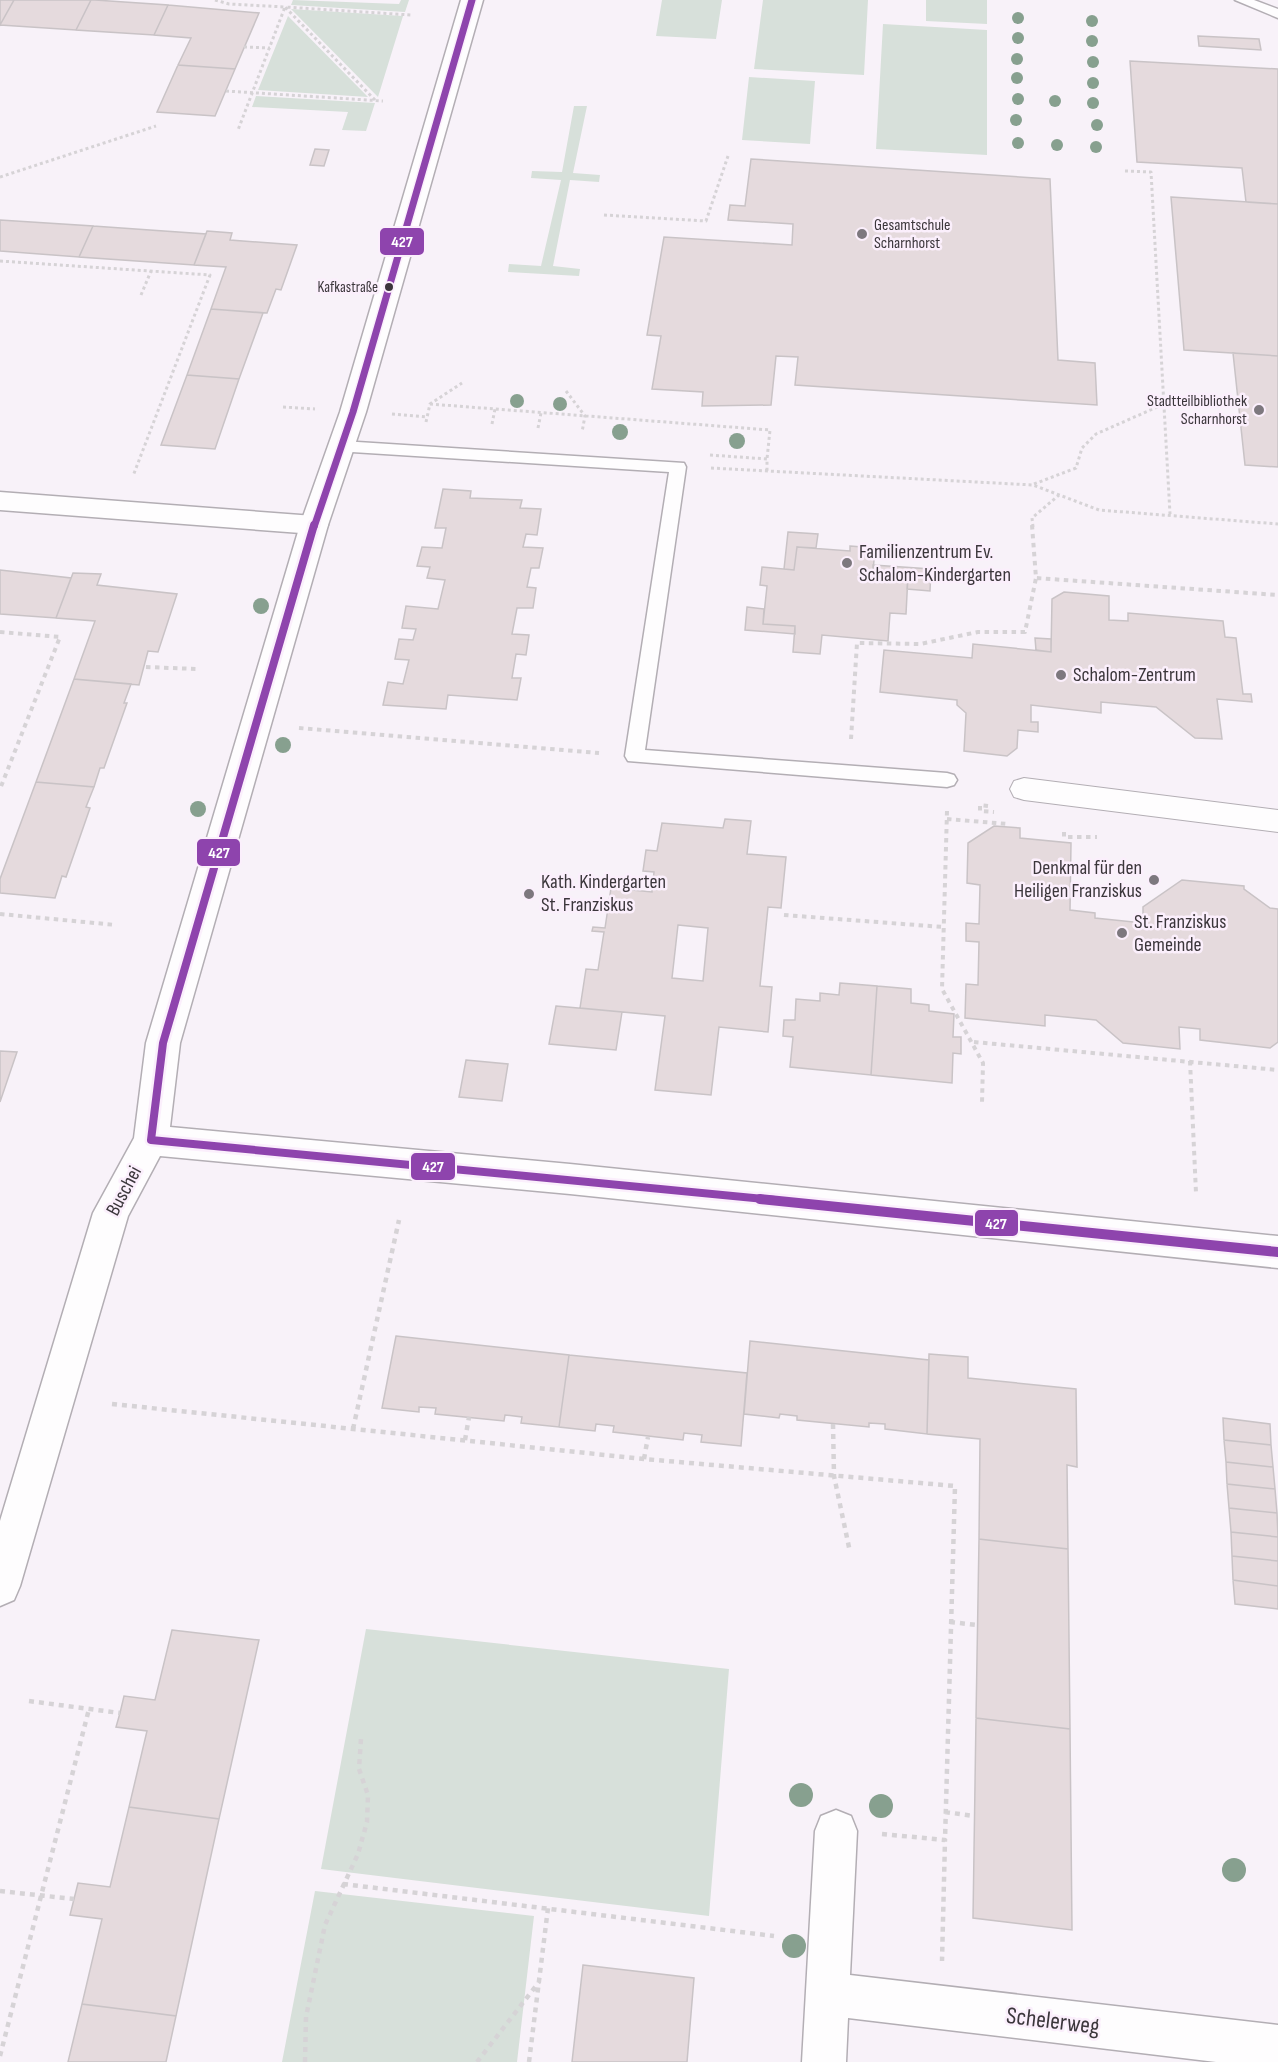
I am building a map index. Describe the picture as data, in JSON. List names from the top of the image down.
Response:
{
  "streets": {
    "street": ["Buschei", "Schelerweg"]
  },
  "places": [
    "Gesamtschule Scharnhorst",
    "Kafkastraße",
    "Stadtteilbibliothek Scharnhorst",
    "Familienzentrum Ev. Schalom-Kindergarten",
    "Schalom-Zentrum",
    "Denkmal für den Heiligen Franziskus",
    "Kath. Kindergarten St. Franziskus",
    "St. Franziskus Gemeinde"
  ],
  "lines": ["transit line 427"]
}
